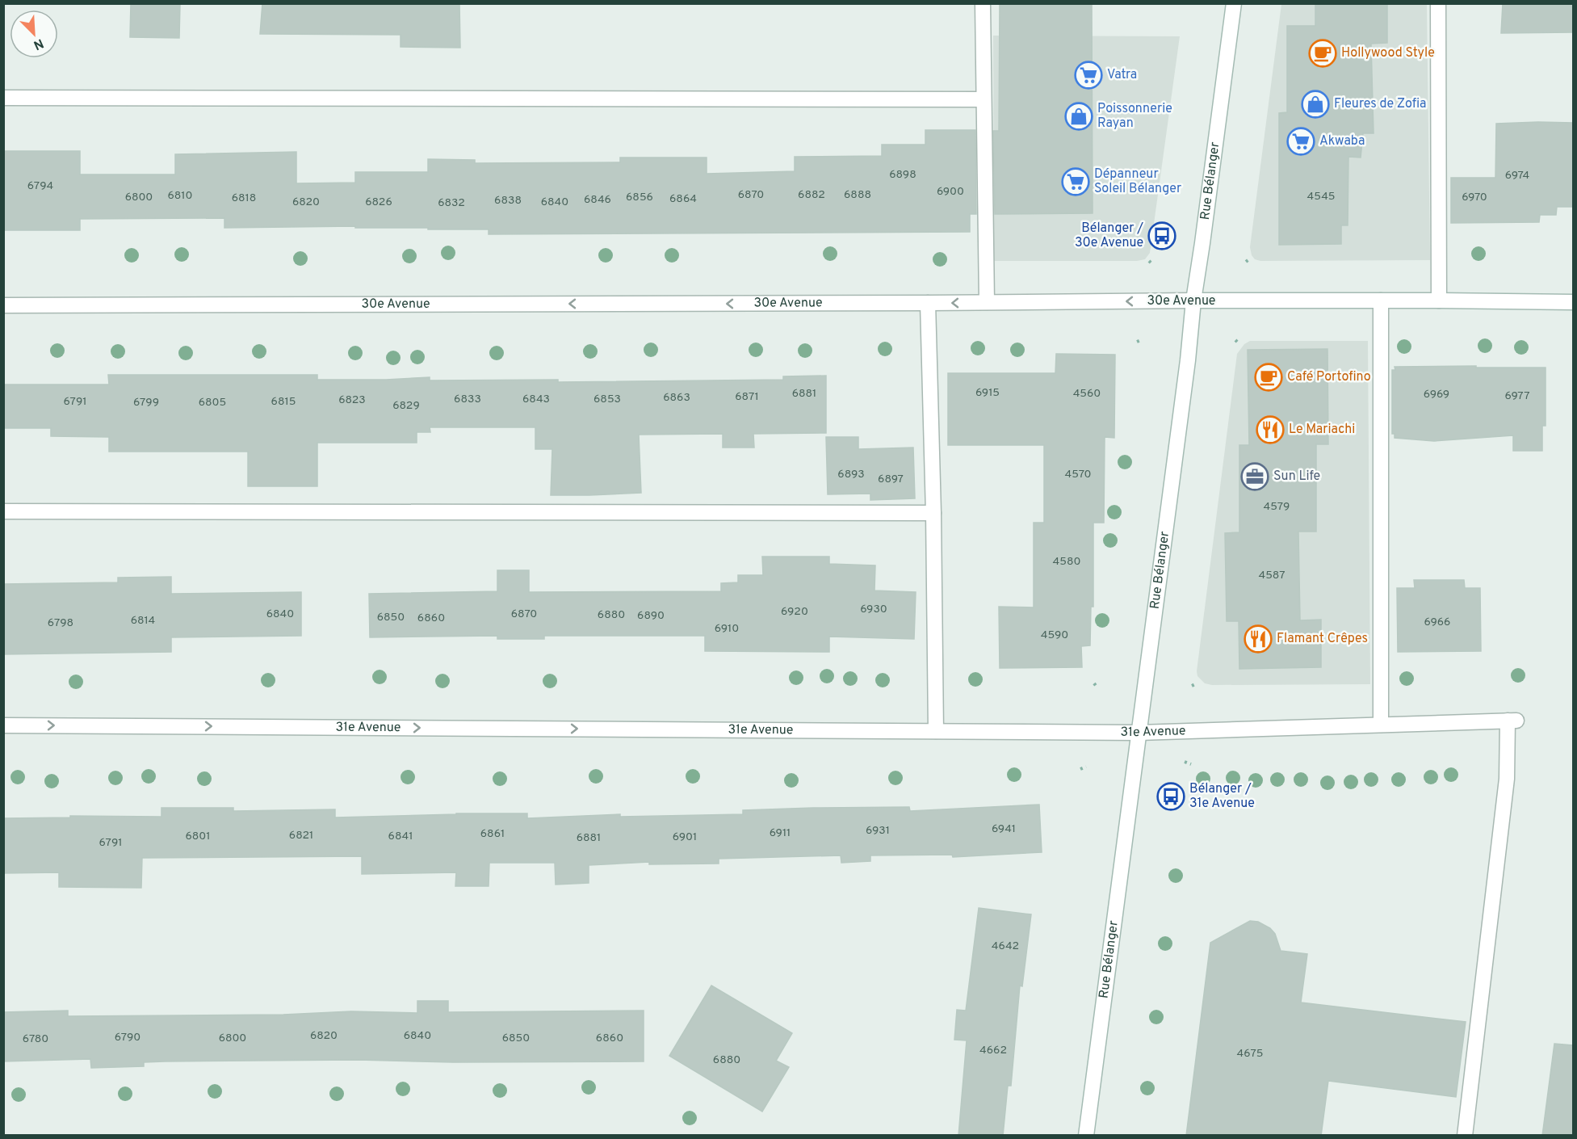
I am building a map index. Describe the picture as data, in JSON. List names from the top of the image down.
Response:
{
  "streets": {
    "street": ["Rue Bélanger", "30e Avenue", "31e Avenue"]
  },
  "crossings": [
    ["Rue Bélanger", "30e Avenue"],
    ["Rue Bélanger", "31e Avenue"]
  ],
  "one_way": ["30e Avenue", "31e Avenue"],
  "places": {
    "cafe": ["Hollywood Style", "Café Portofino"],
    "supermarket": ["Vatra", "Akwaba", "Dépanneur Soleil Bélanger"],
    "shop": ["Fleures de Zofia", "Poissonnerie Rayan"],
    "bus stop": ["Bélanger / 30e Avenue", "Bélanger / 31e Avenue"],
    "restaurant": ["Le Mariachi", "Flamant Crêpes"],
    "office": ["Sun Life"]
  },
  "house_numbers": [
    "6898",
    "6974",
    "6794",
    "6900",
    "6870",
    "6882",
    "6888",
    "6810",
    "4545",
    "6800",
    "6856",
    "6970",
    "6818",
    "6864",
    "6846",
    "6838",
    "6820",
    "6826",
    "6840",
    "6832",
    "6915",
    "6881",
    "4560",
    "6969",
    "6977",
    "6871",
    "6863",
    "6833",
    "6843",
    "6853",
    "6823",
    "6791",
    "6815",
    "6799",
    "6805",
    "6829",
    "6893",
    "4570",
    "6897",
    "4579",
    "4580",
    "4587",
    "6930",
    "6920",
    "6840",
    "6870",
    "6880",
    "6890",
    "6850",
    "6860",
    "6814",
    "6966",
    "6798",
    "6910",
    "4590",
    "6941",
    "6931",
    "6911",
    "6861",
    "6821",
    "6801",
    "6841",
    "6901",
    "6881",
    "6791",
    "4642",
    "6820",
    "6840",
    "6790",
    "6800",
    "6850",
    "6860",
    "6780",
    "4662",
    "4675",
    "6880"
  ],
  "north": "bottom right"
}
